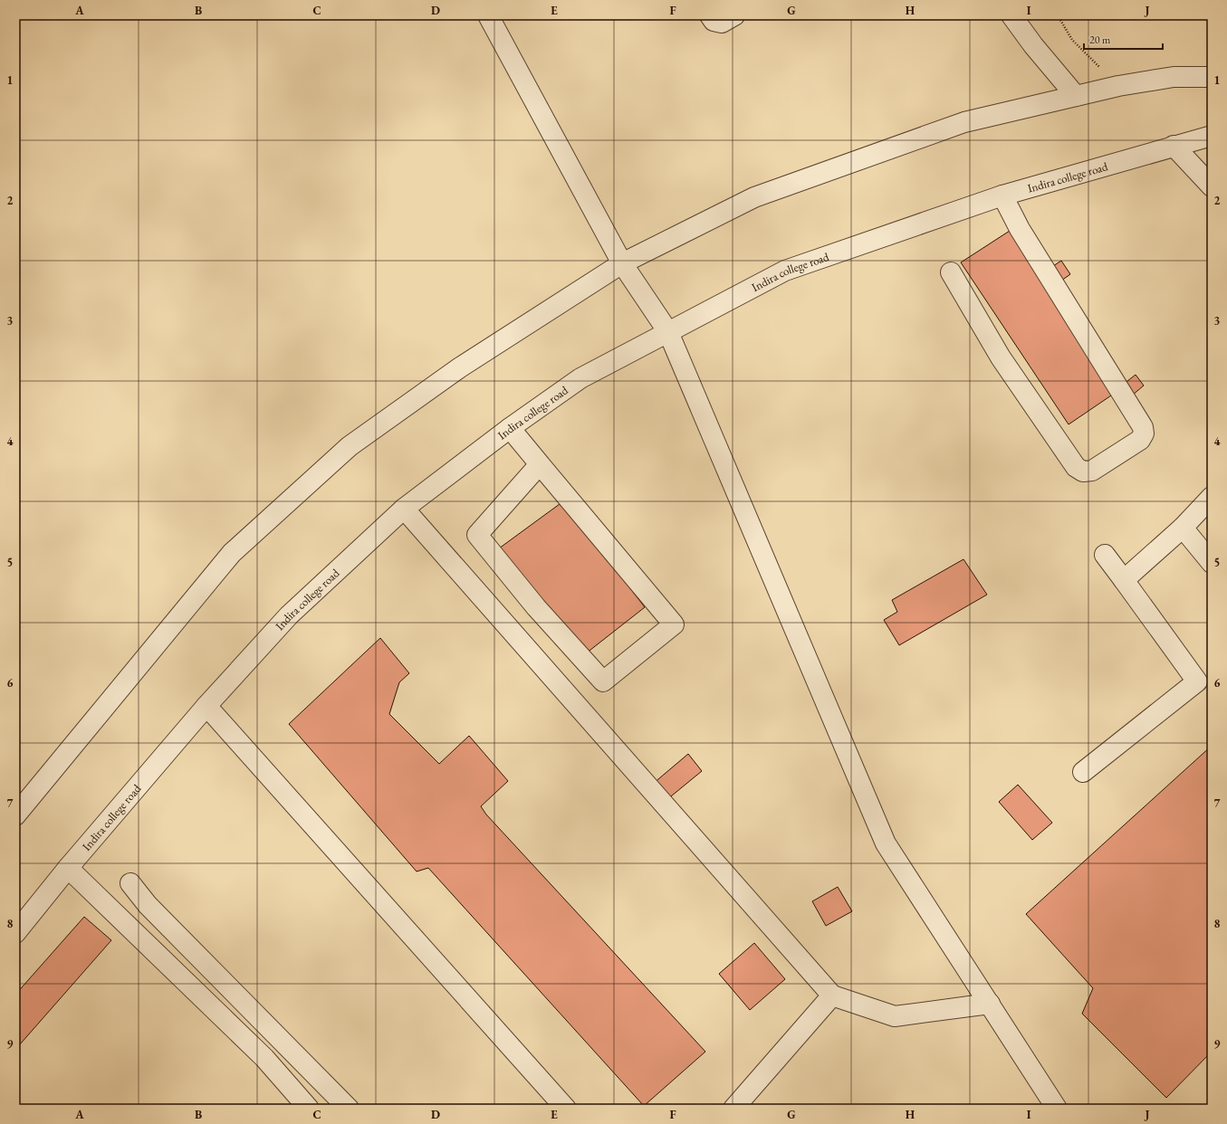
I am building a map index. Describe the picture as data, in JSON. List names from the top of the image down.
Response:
{
  "streets": {
    "street": ["Indira college road"]
  },
  "scale_bar": "20 m",
  "grid": {
    "columns": [
      "A",
      "B",
      "C",
      "D",
      "E",
      "F",
      "G",
      "H",
      "I",
      "J"
    ],
    "rows": [
      "1",
      "2",
      "3",
      "4",
      "5",
      "6",
      "7",
      "8",
      "9"
    ]
  }
}
